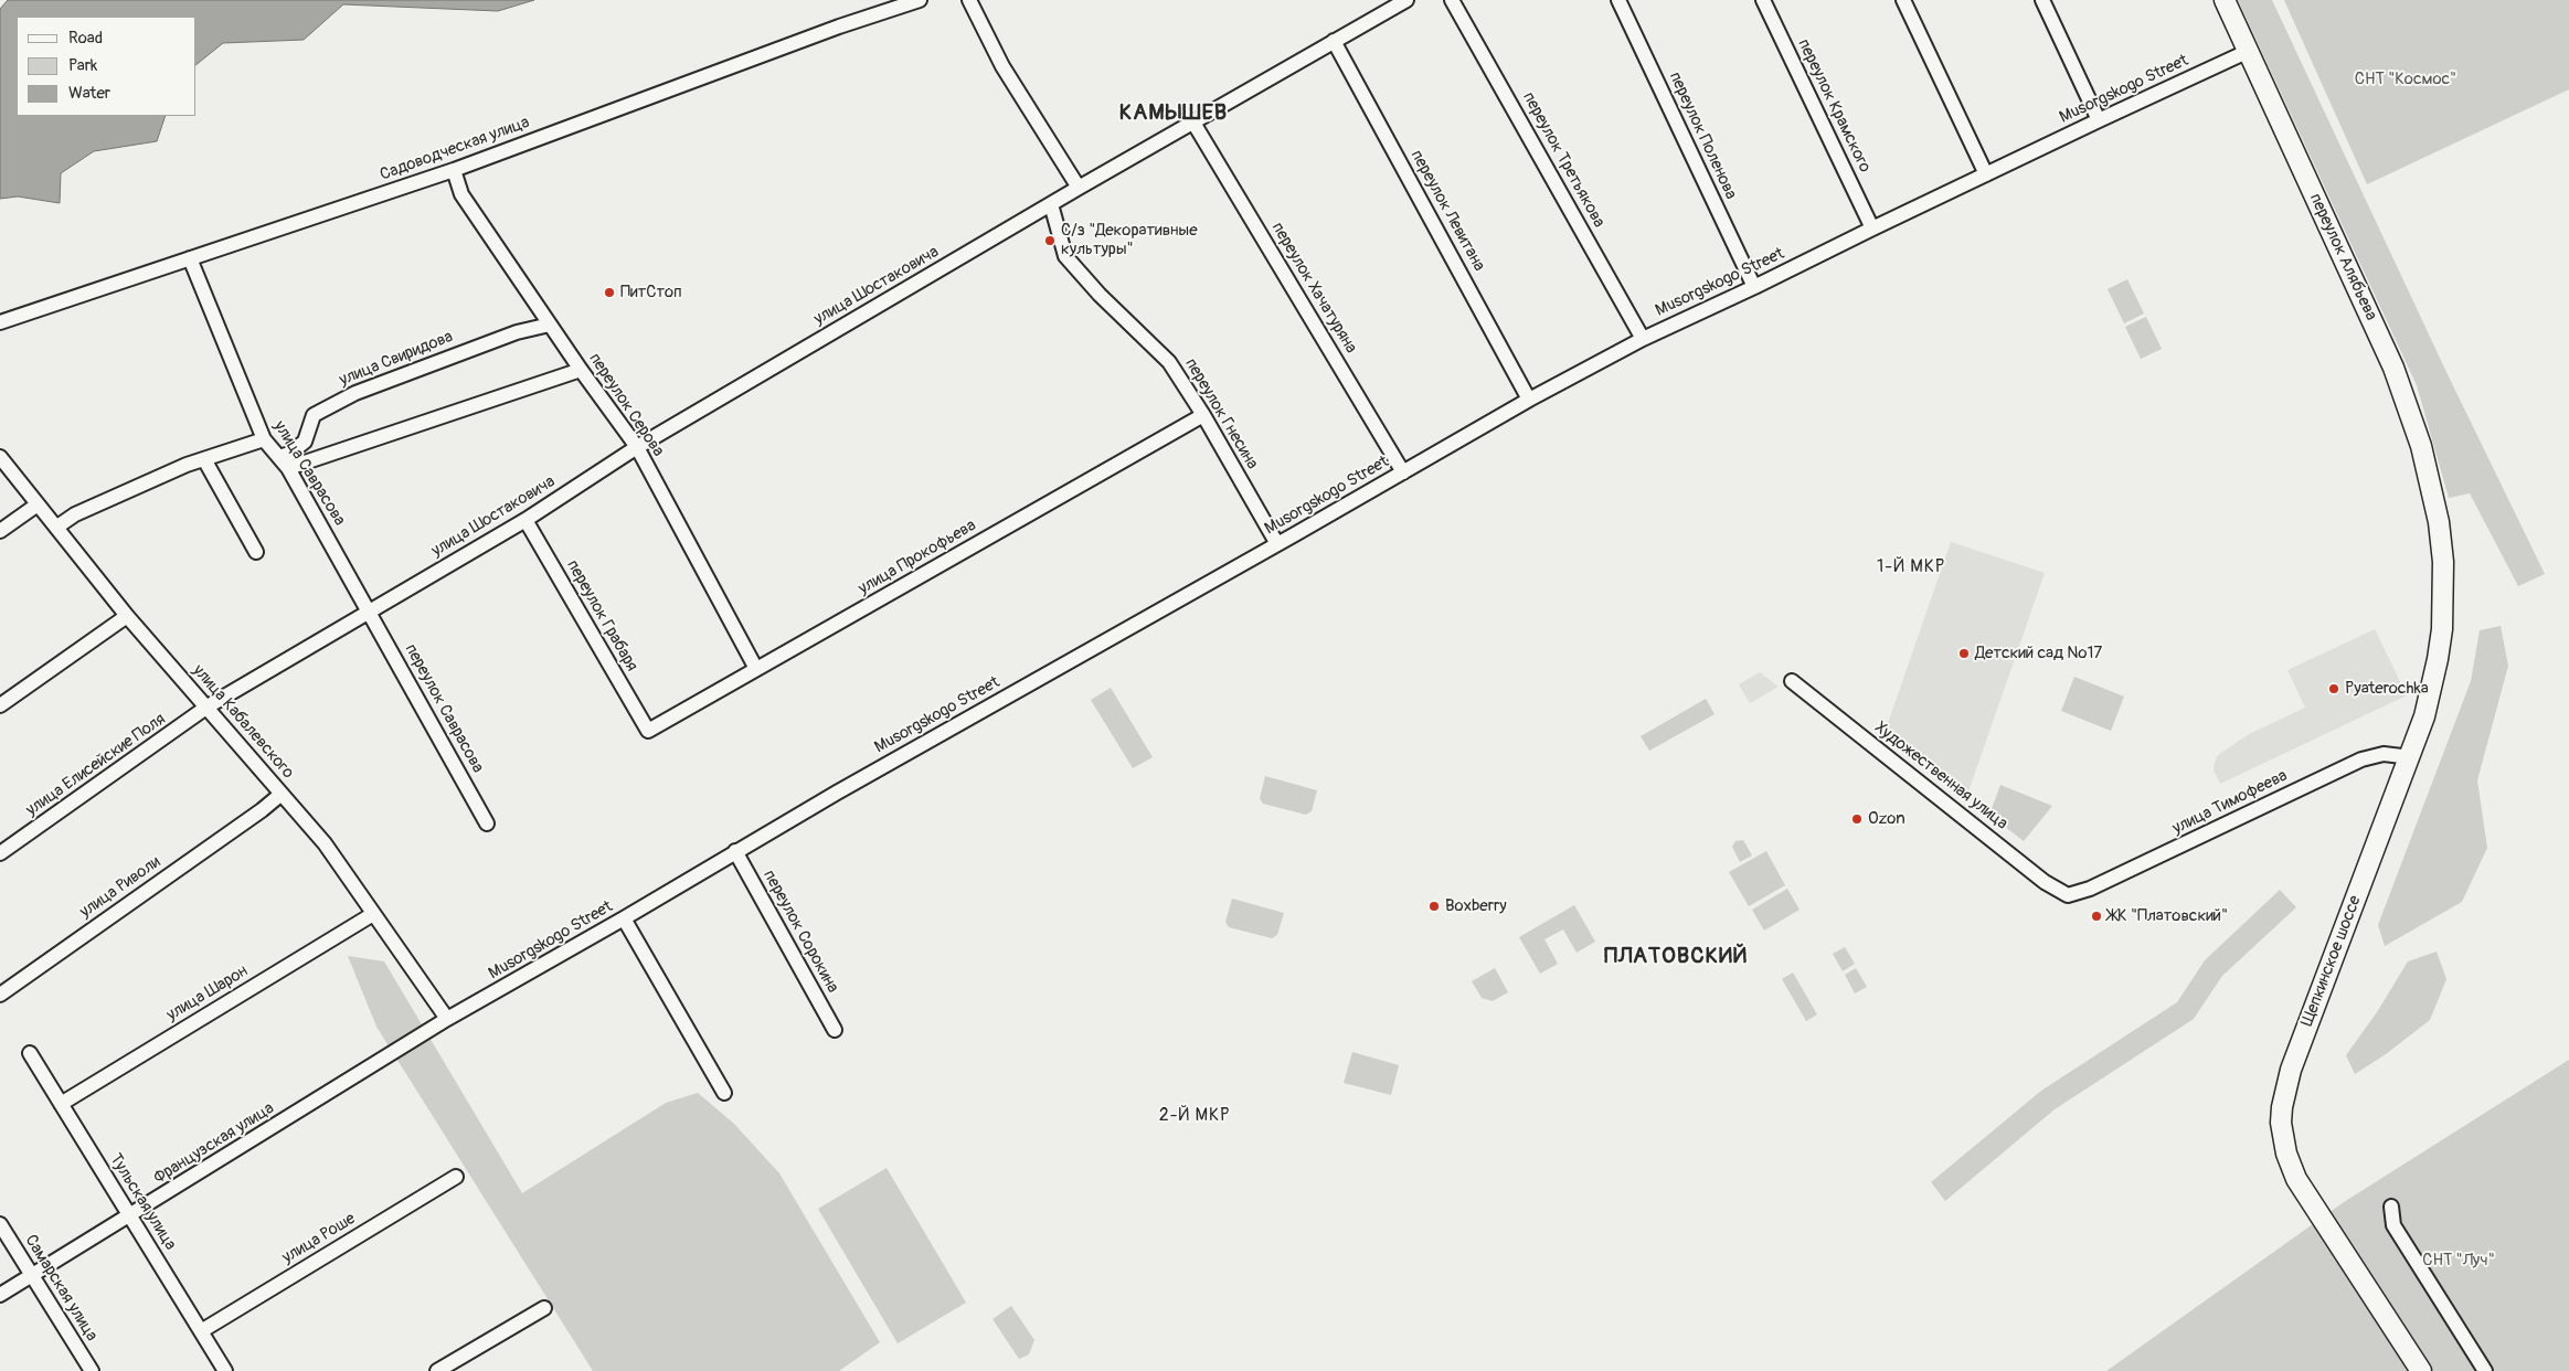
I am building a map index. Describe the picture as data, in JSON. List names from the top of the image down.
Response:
{
  "streets": {
    "main road": ["переулок Алябьева", "Щепкинское шоссе"],
    "street": [
      "Musorgskogo Street",
      "переулок Крамского",
      "переулок Поленова",
      "Садоводческая улица",
      "переулок Третьякова",
      "переулок Левитана",
      "улица Шостаковича",
      "переулок Хачатуряна",
      "улица Свиридова",
      "переулок Серова",
      "переулок Гнесина",
      "улица Саврасова",
      "улица Прокофьева",
      "переулок Грабаря",
      "переулок Саврасова",
      "улица Кабалевского",
      "улица Елисейские Поля",
      "Художественная улица",
      "улица Тимофеева",
      "улица Риволи",
      "переулок Сорокина",
      "улица Шарон",
      "Французская улица",
      "Тульская улица",
      "улица Роше",
      "Самарская улица"
    ]
  },
  "crossings": [
    ["Musorgskogo Street", "переулок Крамского"],
    ["Musorgskogo Street", "переулок Поленова"],
    ["Musorgskogo Street", "переулок Третьякова"],
    ["Musorgskogo Street", "переулок Левитана"],
    ["Musorgskogo Street", "переулок Алябьева"],
    ["Musorgskogo Street", "переулок Хачатуряна"],
    ["Musorgskogo Street", "переулок Гнесина"],
    ["Musorgskogo Street", "улица Кабалевского"],
    ["Musorgskogo Street", "переулок Сорокина"],
    ["Musorgskogo Street", "Французская улица"],
    ["Садоводческая улица", "переулок Серова"],
    ["Садоводческая улица", "улица Саврасова"],
    ["переулок Левитана", "улица Шостаковича"],
    ["переулок Алябьева", "Щепкинское шоссе"],
    ["улица Шостаковича", "переулок Хачатуряна"],
    ["улица Шостаковича", "переулок Серова"],
    ["улица Шостаковича", "переулок Гнесина"],
    ["улица Шостаковича", "улица Саврасова"],
    ["улица Шостаковича", "переулок Грабаря"],
    ["улица Шостаковича", "переулок Саврасова"],
    ["улица Шостаковича", "улица Кабалевского"],
    ["улица Шостаковича", "улица Елисейские Поля"],
    ["улица Свиридова", "переулок Серова"],
    ["улица Свиридова", "улица Саврасова"],
    ["переулок Серова", "улица Прокофьева"],
    ["переулок Гнесина", "улица Прокофьева"],
    ["улица Саврасова", "переулок Саврасова"],
    ["улица Прокофьева", "переулок Грабаря"],
    ["улица Кабалевского", "улица Елисейские Поля"],
    ["улица Кабалевского", "улица Риволи"],
    ["улица Кабалевского", "улица Шарон"],
    ["улица Кабалевского", "Французская улица"],
    ["Художественная улица", "улица Тимофеева"],
    ["улица Тимофеева", "Щепкинское шоссе"],
    ["улица Шарон", "Тульская улица"],
    ["Французская улица", "Тульская улица"],
    ["Французская улица", "Самарская улица"],
    ["Тульская улица", "улица Роше"]
  ],
  "districts": [
    "КАМЫШЕВ",
    "1-Й МКР",
    "ПЛАТОВСКИЙ",
    "2-Й МКР"
  ],
  "parks": ["СНТ \"Космос\"", "СНТ \"Луч\""],
  "places": [
    "С/з \"Декоративные культуры\"",
    "ПитСтоп",
    "Детский сад №17",
    "Pyaterochka",
    "Ozon",
    "Boxberry",
    "ЖК \"Платовский\""
  ],
  "legend": ["Road", "Park", "Water"]
}
